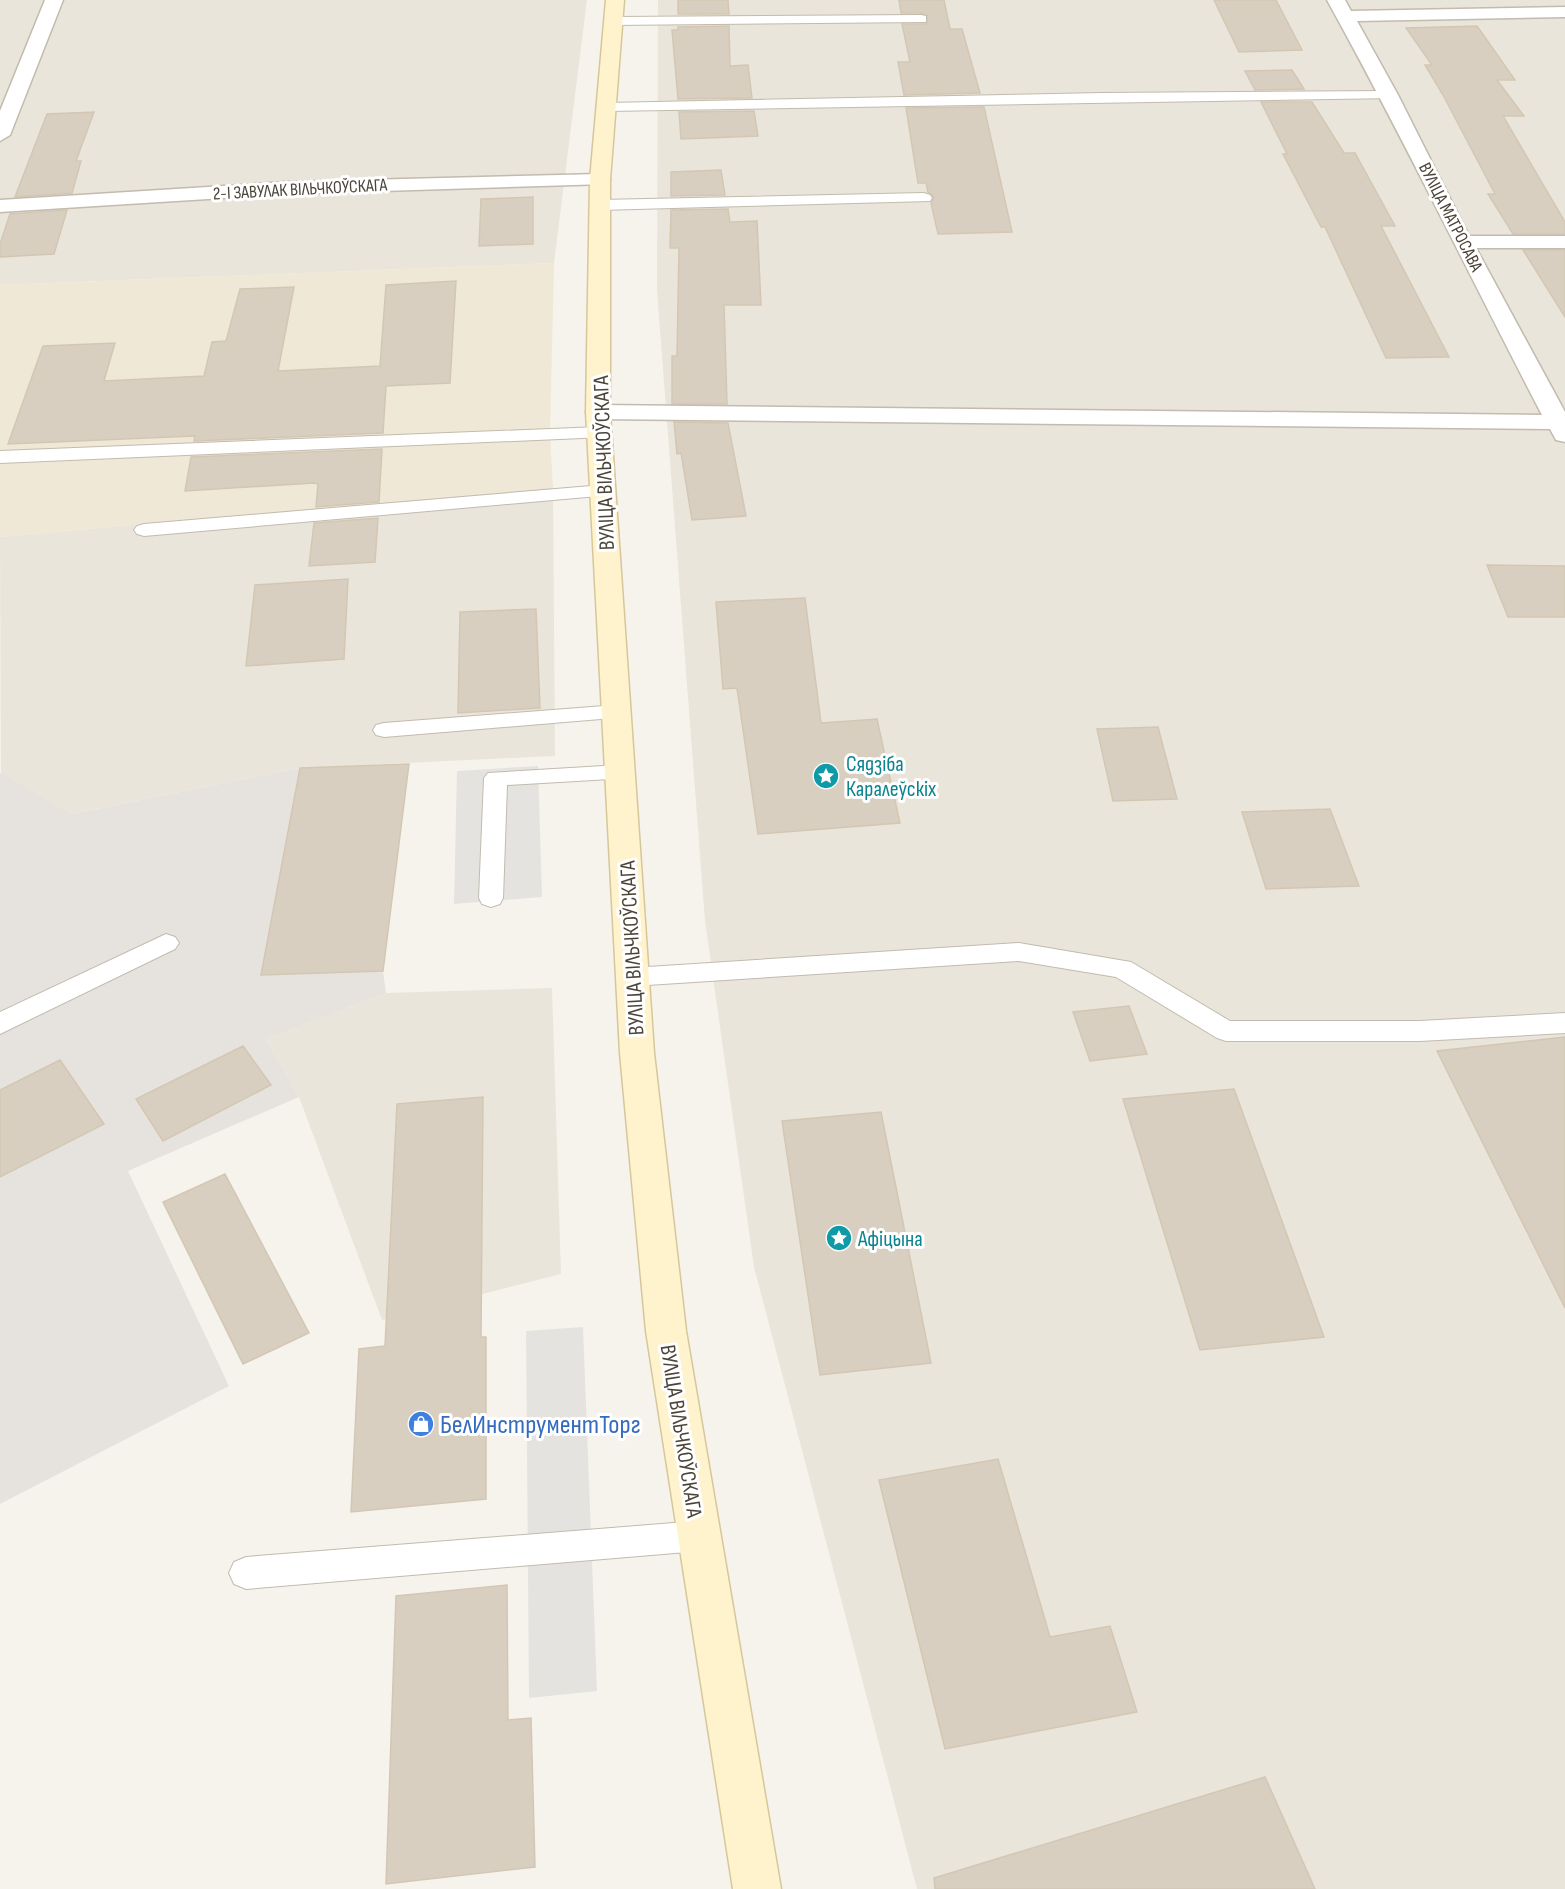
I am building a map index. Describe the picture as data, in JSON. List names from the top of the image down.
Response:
{
  "streets": {
    "main road": ["ВУЛІЦА ВІЛЬЧКОЎСКАГА"],
    "street": ["2-І ЗАВУЛАК ВІЛЬЧКОЎСКАГА", "ВУЛІЦА МАТРОСАВА"]
  },
  "crossings": [
    ["2-І ЗАВУЛАК ВІЛЬЧКОЎСКАГА", "ВУЛІЦА ВІЛЬЧКОЎСКАГА"]
  ],
  "places": {
    "place": ["Сядзіба Каралеўскіх", "Афіцына"],
    "shop": ["БелИнструментТорг"]
  }
}
